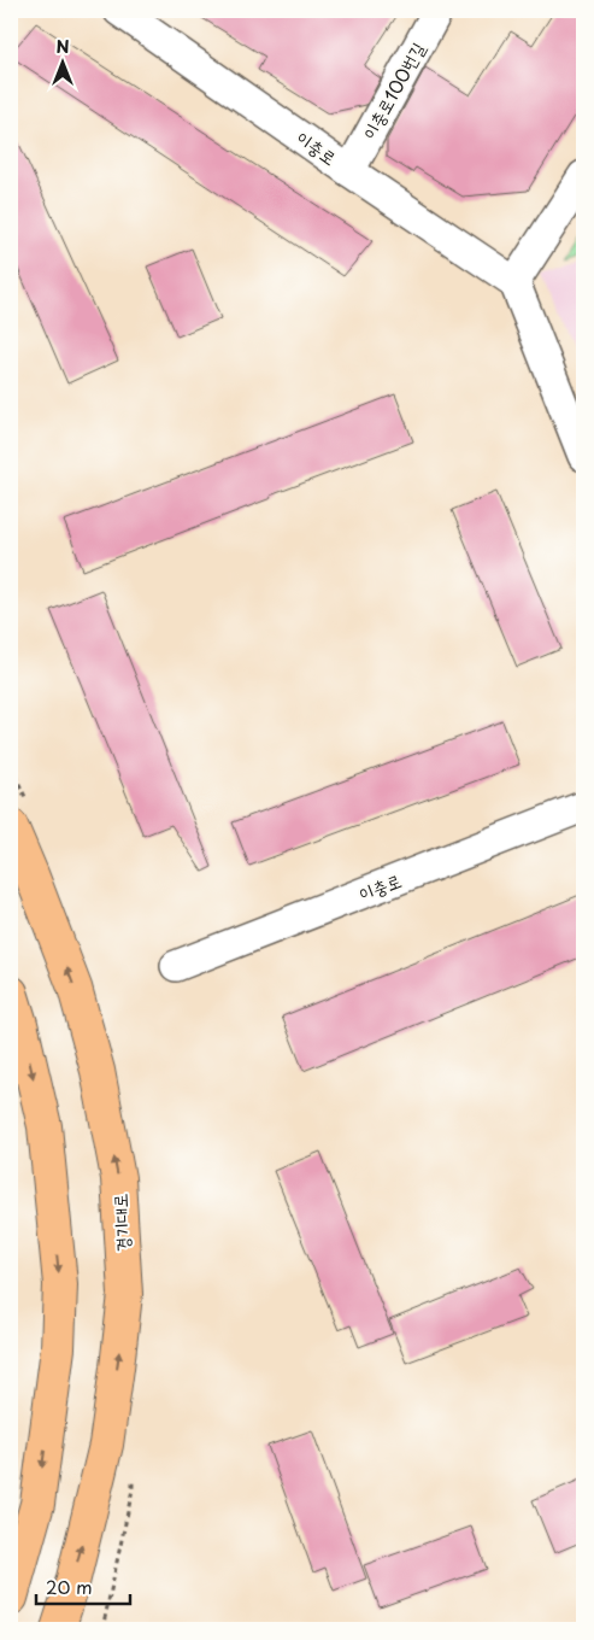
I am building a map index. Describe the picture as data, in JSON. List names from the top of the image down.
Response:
{
  "streets": {
    "main road": ["경기대로"],
    "street": ["이충로100번길", "이충로"]
  },
  "crossings": [
    ["이충로100번길", "이충로"]
  ],
  "scale_bar": "20 m",
  "north": "top"
}
